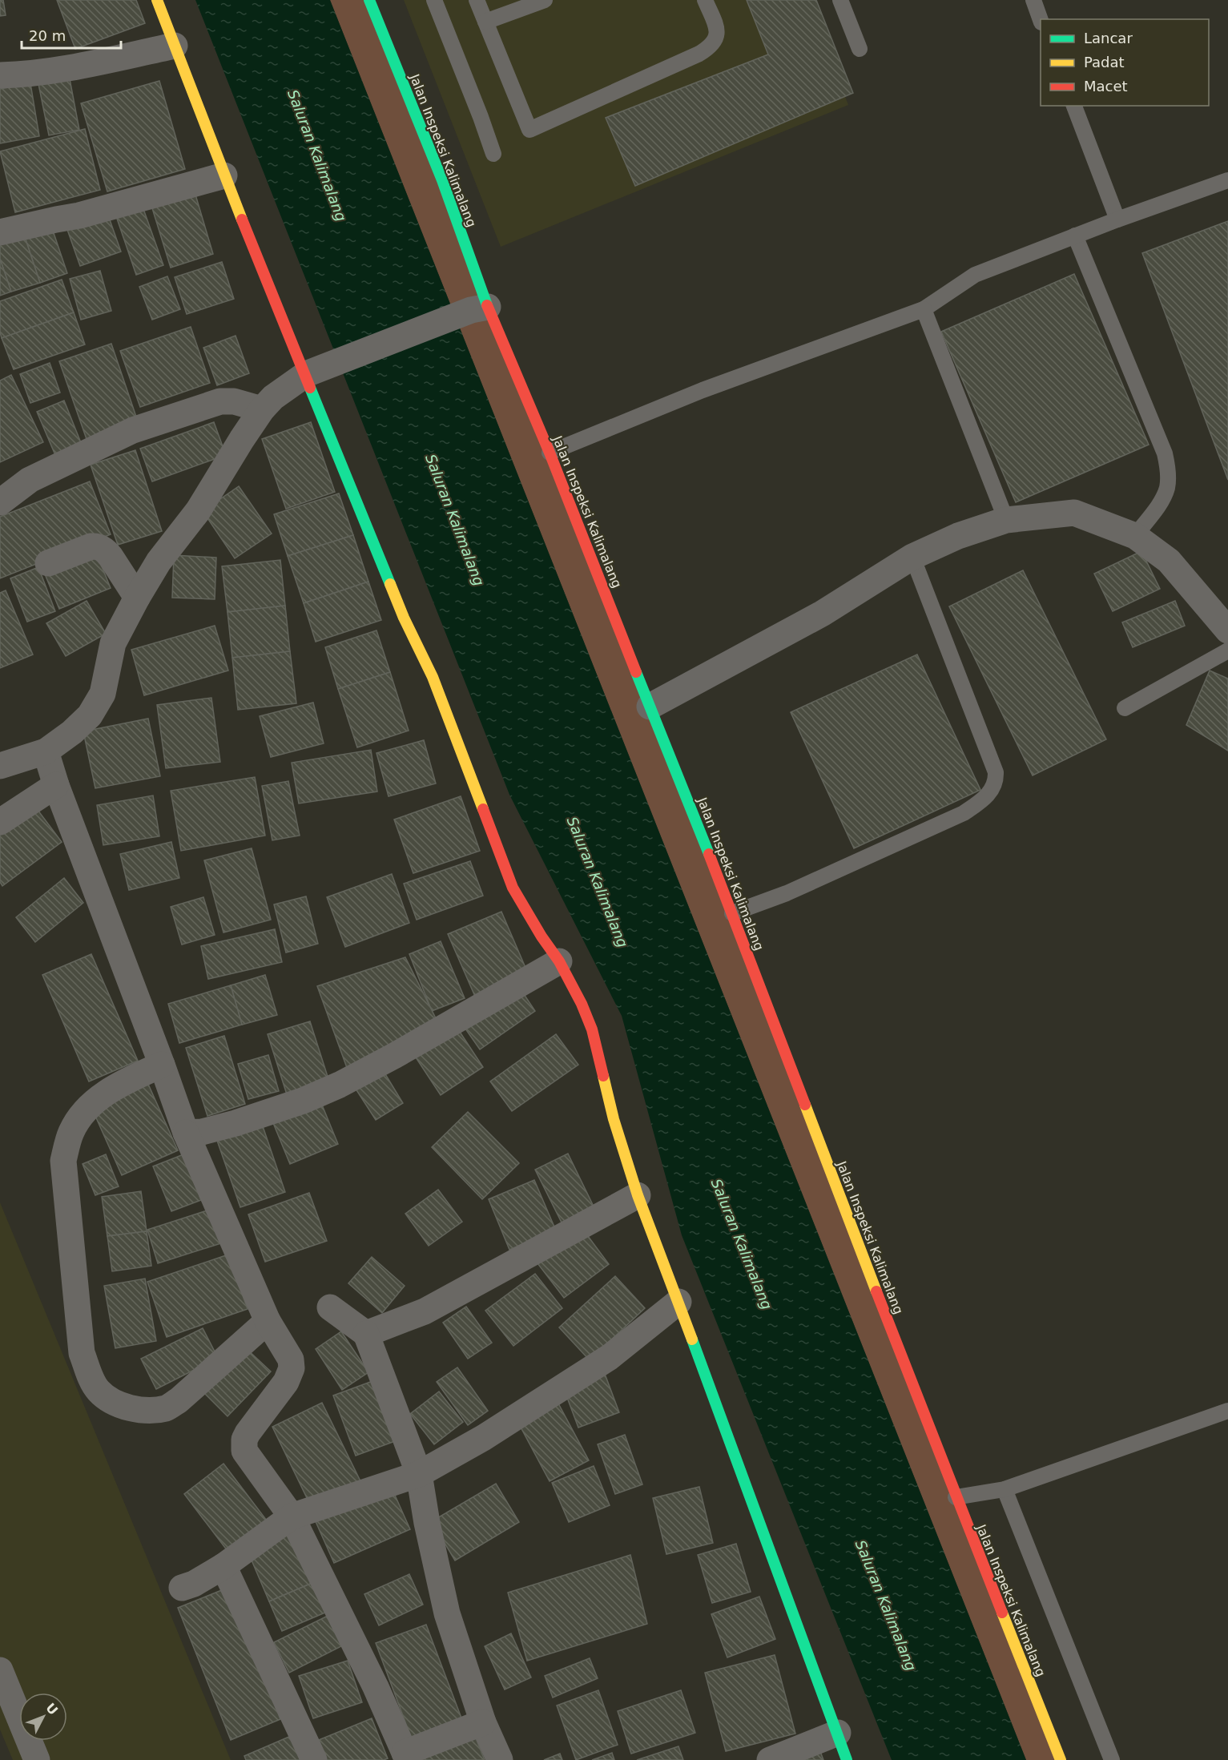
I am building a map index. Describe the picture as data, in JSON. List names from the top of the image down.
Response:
{
  "streets": {
    "street": ["Jalan Inspeksi Kalimalang"]
  },
  "water": ["Saluran Kalimalang"],
  "legend": ["Lancar", "Padat", "Macet"],
  "scale_bar": "20 m",
  "north": "top right"
}
